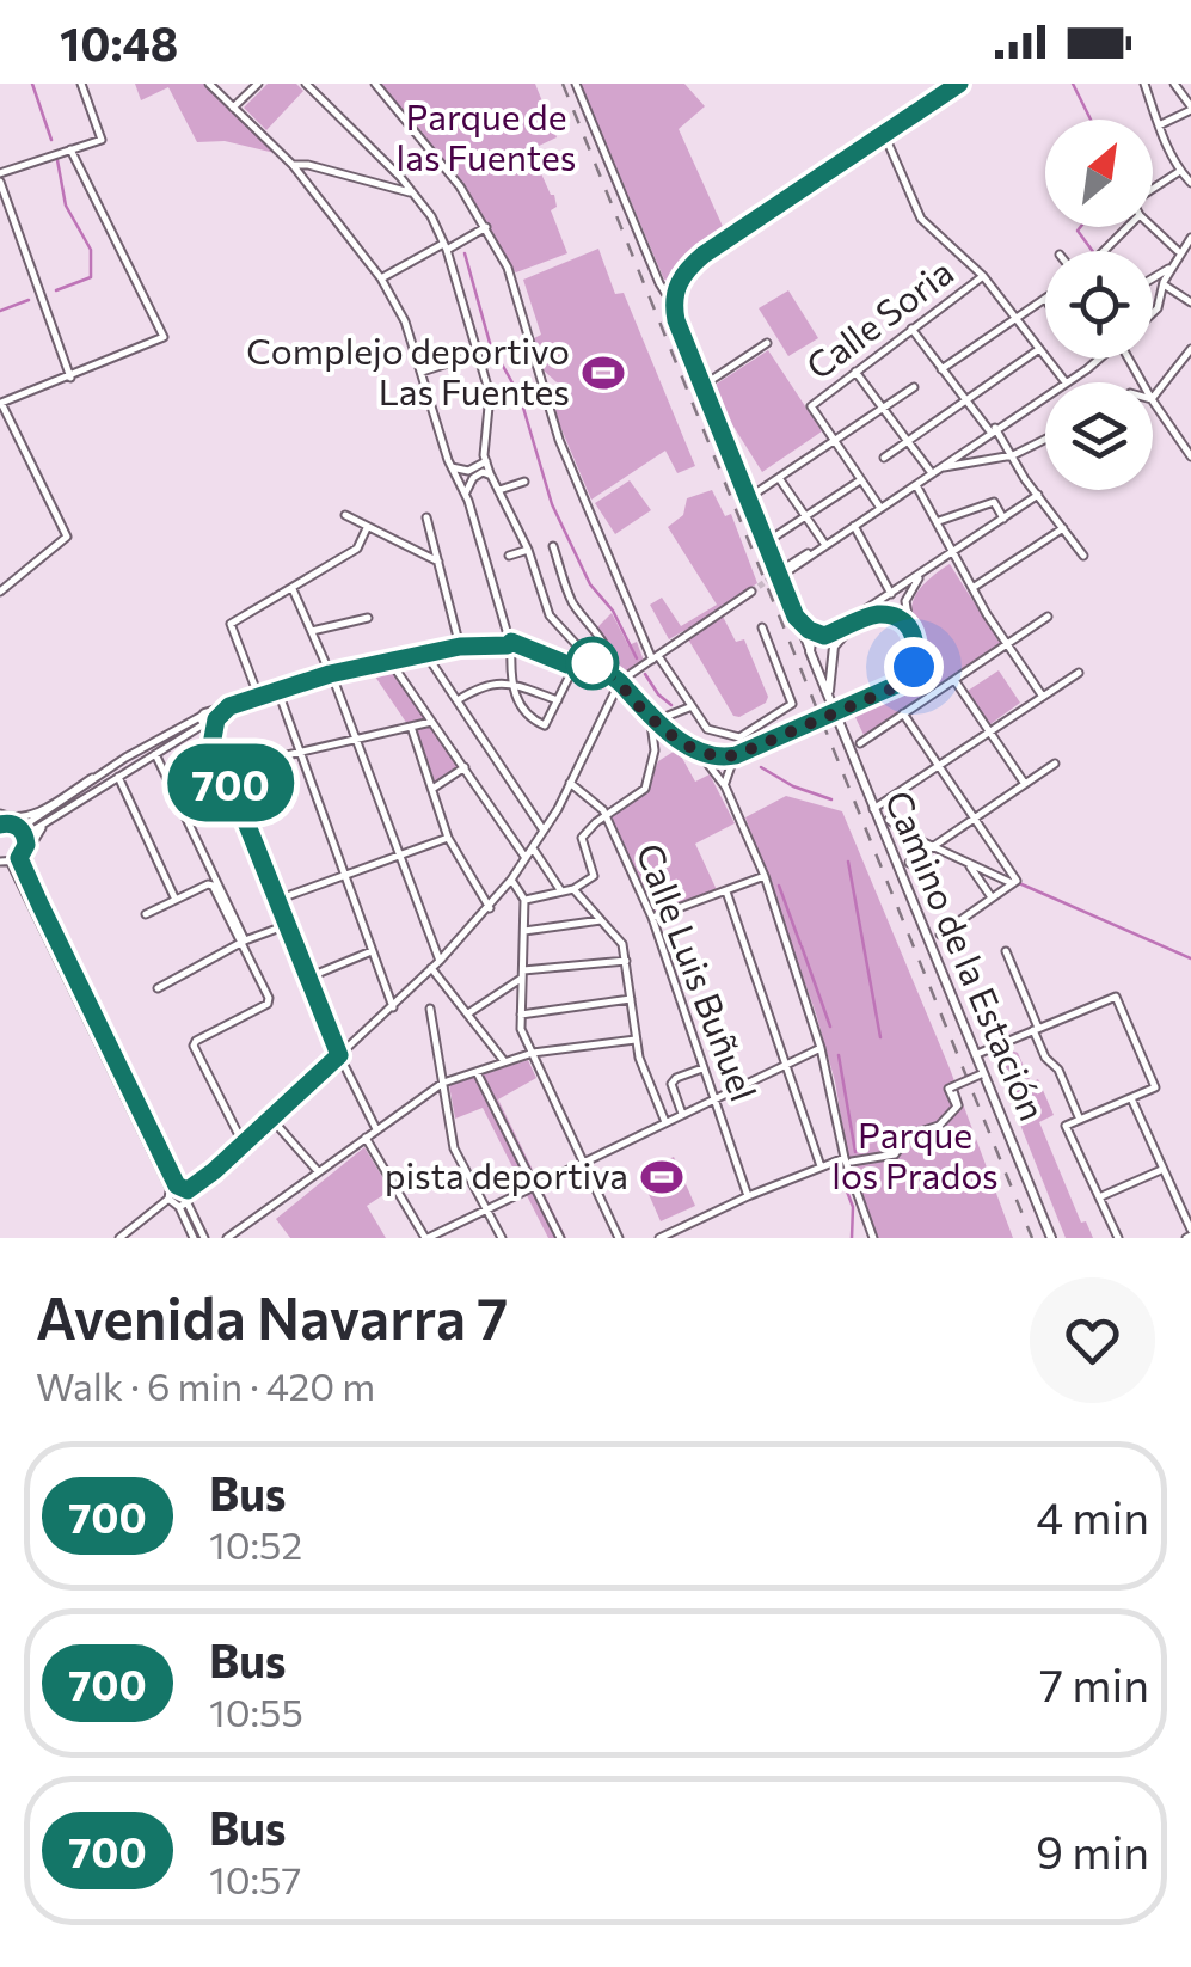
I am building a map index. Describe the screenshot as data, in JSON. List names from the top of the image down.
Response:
{
  "streets": {
    "street": ["Calle Soria", "Camino de la Estación", "Calle Luis Buñuel"]
  },
  "parks": ["Parque de las Fuentes", "Parque los Prados"],
  "places": {
    "sports": ["Complejo deportivo Las Fuentes", "pista deportiva"]
  },
  "lines": ["bus line 700"],
  "north": "top right",
  "page": {
    "status": "10:48",
    "on_map": "700",
    "heading": ["Avenida Navarra 7", "Walk · 6 min · 420 m"],
    "list": [
      {
        "mark": "700",
        "name": "Bus",
        "note": "10:52",
        "value": "4 min"
      },
      {
        "mark": "700",
        "name": "Bus",
        "note": "10:55",
        "value": "7 min"
      },
      {
        "mark": "700",
        "name": "Bus",
        "note": "10:57",
        "value": "9 min"
      }
    ]
  }
}
